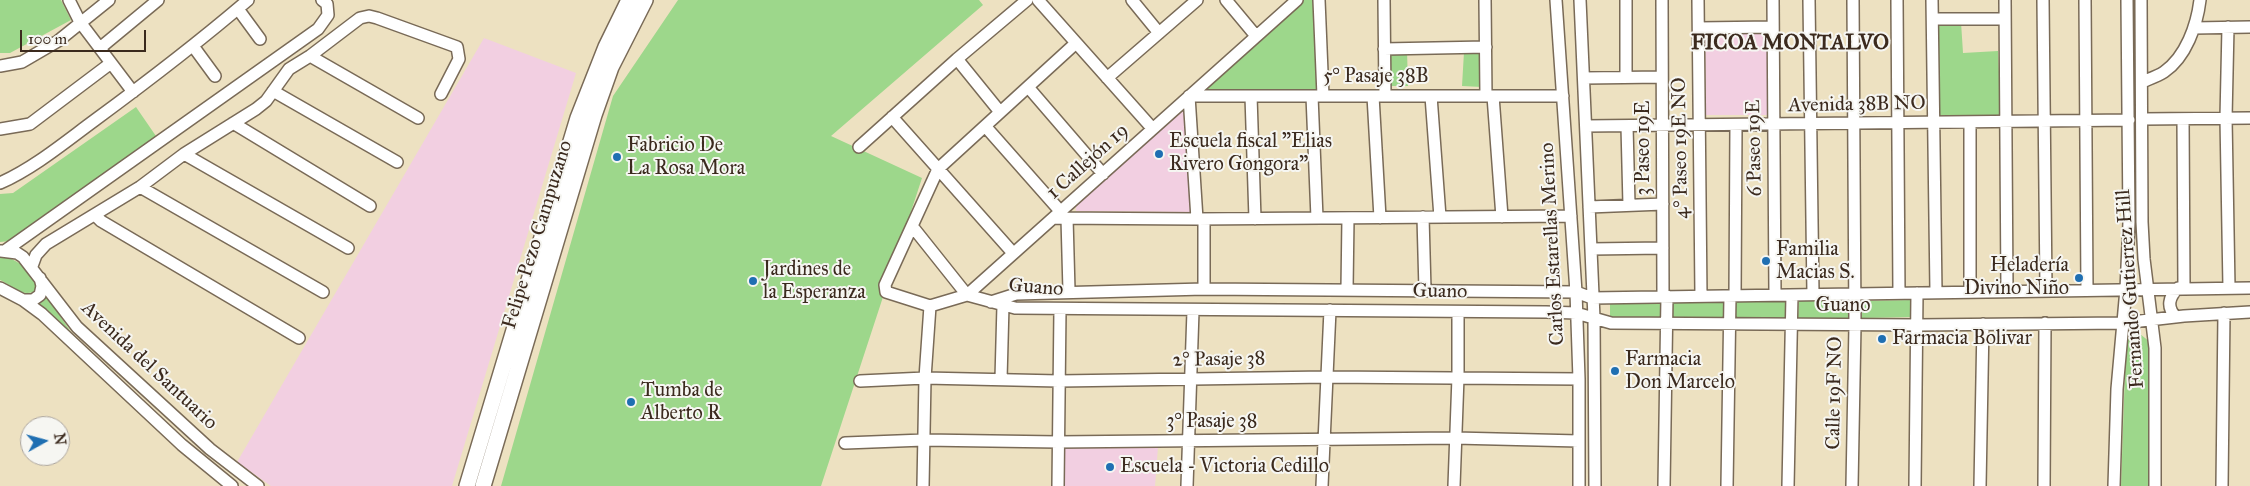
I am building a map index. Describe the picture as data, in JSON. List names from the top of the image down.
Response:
{
  "streets": {
    "main road": ["Felipe Pezo Campuzano"],
    "street": [
      "5° Pasaje 38B",
      "Avenida 38B NO",
      "3 Paseo 19E",
      "4° Paseo 19E NO",
      "6 Paseo 19E",
      "1 Callejón 19",
      "Carlos Estarellas Merino",
      "Guano",
      "Fernando Gutierrez Hill",
      "2° Pasaje 38",
      "Avenida del Santuario",
      "Calle 19F NO",
      "3° Pasaje 38"
    ]
  },
  "crossings": [
    ["5° Pasaje 38B", "1 Callejón 19"],
    ["5° Pasaje 38B", "Carlos Estarellas Merino"],
    ["Avenida 38B NO", "3 Paseo 19E"],
    ["Avenida 38B NO", "4° Paseo 19E NO"],
    ["Avenida 38B NO", "6 Paseo 19E"],
    ["Avenida 38B NO", "Carlos Estarellas Merino"],
    ["Avenida 38B NO", "Fernando Gutierrez Hill"],
    ["Avenida 38B NO", "Calle 19F NO"],
    ["3 Paseo 19E", "Guano"],
    ["4° Paseo 19E NO", "Guano"],
    ["6 Paseo 19E", "Guano"],
    ["Carlos Estarellas Merino", "Guano"],
    ["Carlos Estarellas Merino", "2° Pasaje 38"],
    ["Carlos Estarellas Merino", "3° Pasaje 38"],
    ["Guano", "Fernando Gutierrez Hill"],
    ["Guano", "Calle 19F NO"]
  ],
  "districts": ["FICOA MONTALVO"],
  "places": [
    "Escuela fiscal \"Elias Rivero Gongora\"",
    "Fabricio De La Rosa Mora",
    "Familia Macias S.",
    "Heladería Divino Niño",
    "Jardines de la Esperanza",
    "Farmacia Bolivar",
    "Farmacia Don Marcelo",
    "Tumba de Alberto R",
    "Escuela - Victoria Cedillo"
  ],
  "scale_bar": "100 m",
  "north": "right"
}
